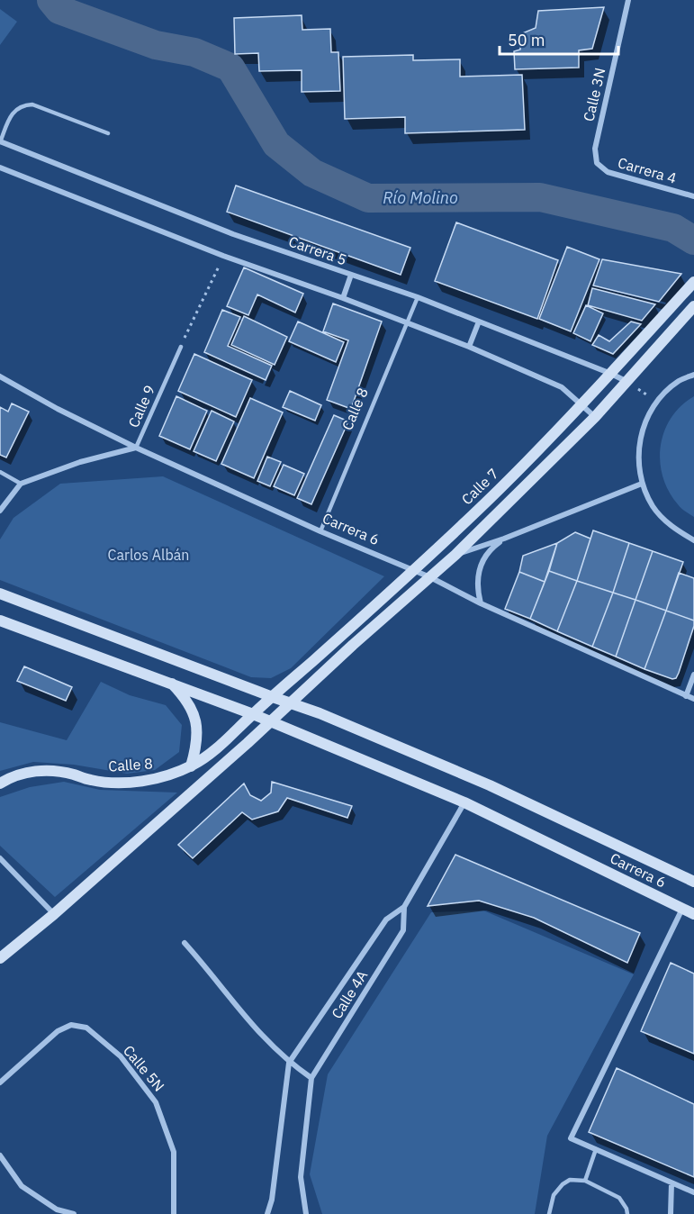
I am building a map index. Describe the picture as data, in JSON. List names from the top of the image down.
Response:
{
  "streets": {
    "main road": ["Calle 8", "Calle 7", "Carrera 6"],
    "street": [
      "Calle 3N",
      "Carrera 4",
      "Carrera 5",
      "Calle 9",
      "Calle 4A",
      "Calle 5N"
    ]
  },
  "crossings": [
    ["Calle 3N", "Carrera 4"],
    ["Carrera 5", "Calle 8"],
    ["Carrera 5", "Calle 7"],
    ["Calle 9", "Carrera 6"],
    ["Calle 8", "Calle 7"],
    ["Calle 8", "Carrera 6"],
    ["Calle 7", "Carrera 6"],
    ["Carrera 6", "Calle 4A"]
  ],
  "water": ["Río Molino"],
  "parks": ["Carlos Albán"],
  "scale_bar": "50 m"
}
